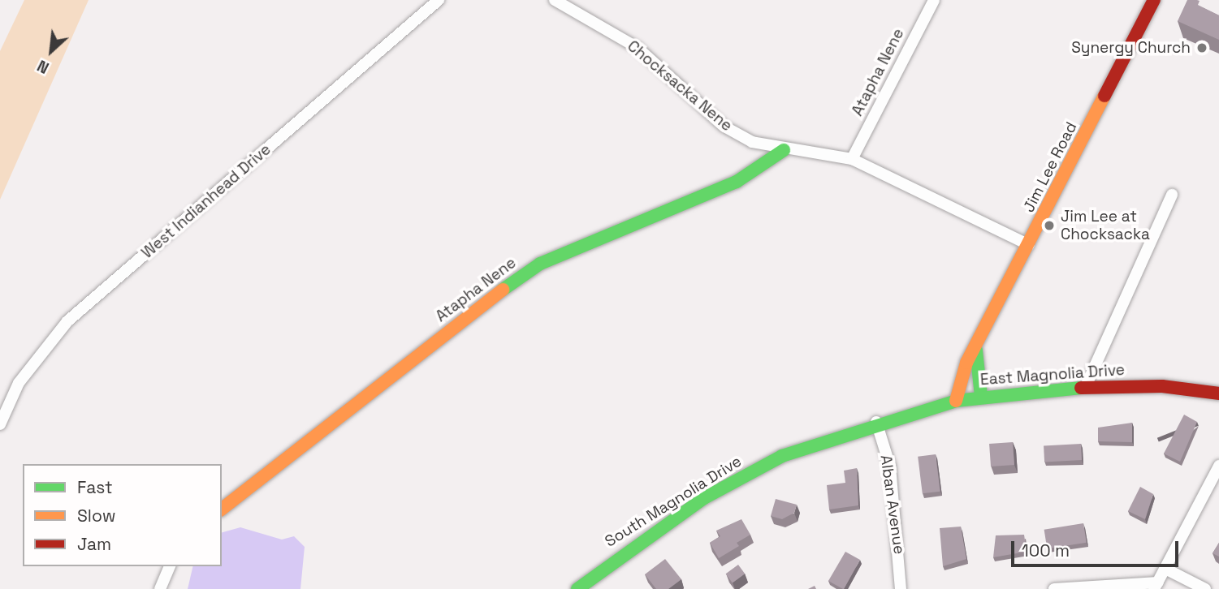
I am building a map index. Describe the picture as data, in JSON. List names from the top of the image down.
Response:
{
  "streets": {
    "street": [
      "Atapha Nene",
      "Chocksacka Nene",
      "Jim Lee Road",
      "West Indianhead Drive",
      "East Magnolia Drive",
      "South Magnolia Drive",
      "Alban Avenue"
    ]
  },
  "crossings": [
    ["Atapha Nene", "Chocksacka Nene"],
    ["Chocksacka Nene", "Jim Lee Road"],
    ["Jim Lee Road", "East Magnolia Drive"],
    ["Jim Lee Road", "South Magnolia Drive"],
    ["East Magnolia Drive", "South Magnolia Drive"],
    ["South Magnolia Drive", "Alban Avenue"]
  ],
  "places": ["Synergy Church", "Jim Lee at Chocksacka"],
  "legend": ["Fast", "Slow", "Jam"],
  "scale_bar": "100 m",
  "north": "bottom left"
}
